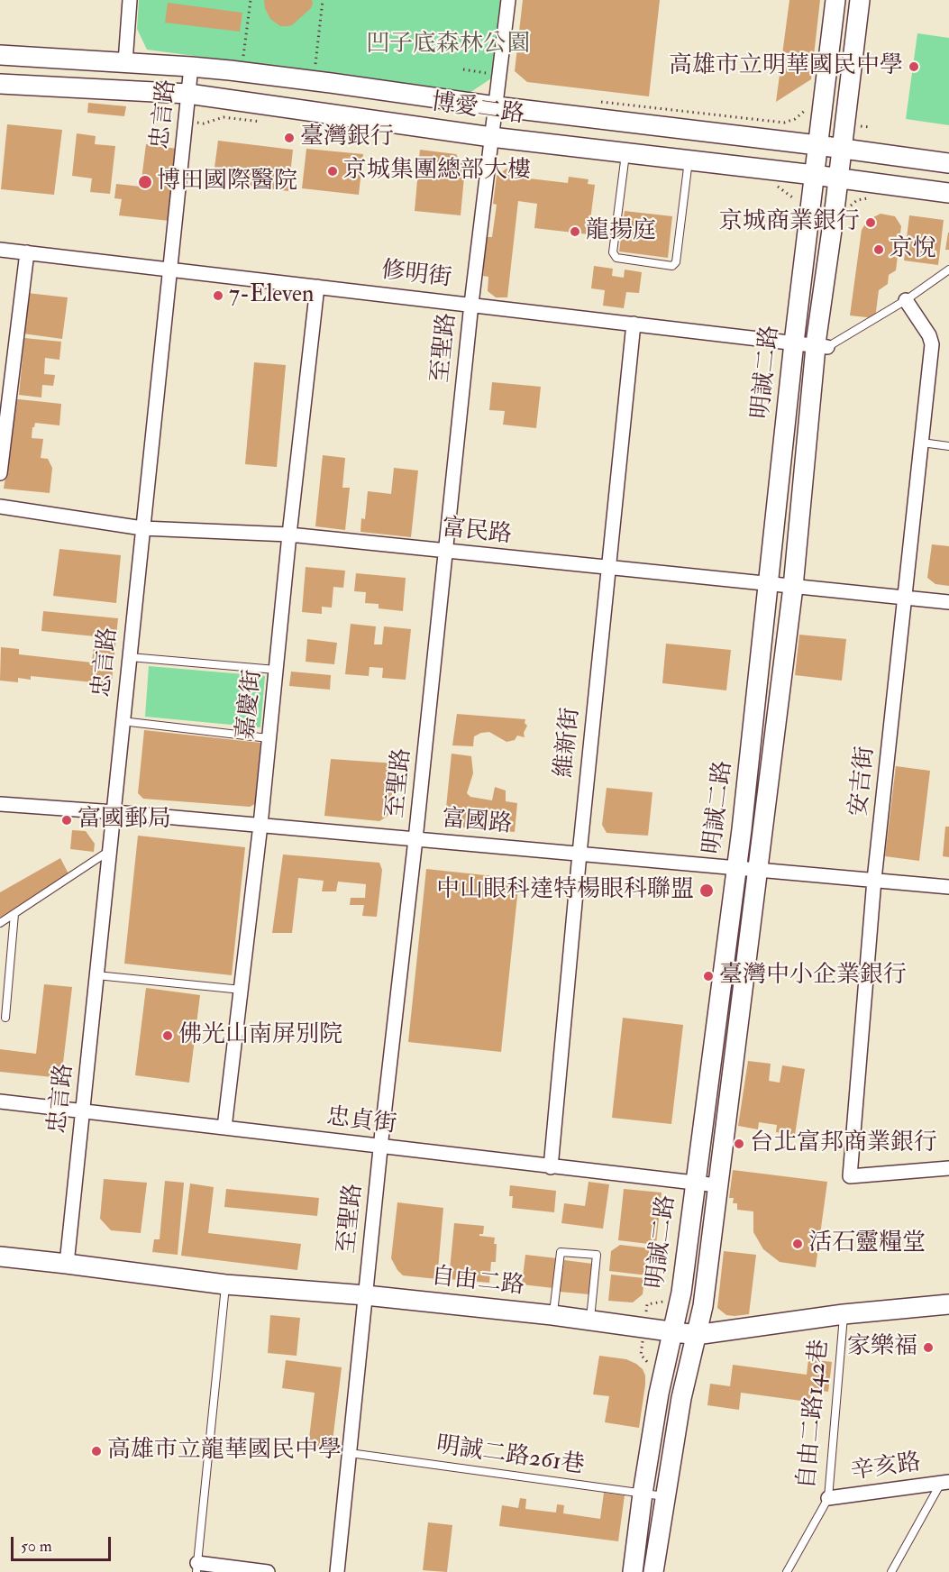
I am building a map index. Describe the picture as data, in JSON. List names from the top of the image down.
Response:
{
  "streets": {
    "street": [
      "博愛二路",
      "忠言路",
      "修明街",
      "至聖路",
      "明誠二路",
      "富民路",
      "嘉慶街",
      "維新街",
      "安吉街",
      "富國路",
      "忠貞街",
      "自由二路",
      "辛亥路"
    ],
    "lane": ["自由二路142巷", "明誠二路261巷"]
  },
  "crossings": [
    ["博愛二路", "忠言路"],
    ["博愛二路", "至聖路"],
    ["博愛二路", "明誠二路"],
    ["忠言路", "修明街"],
    ["忠言路", "富民路"],
    ["忠言路", "富國路"],
    ["忠言路", "忠貞街"],
    ["忠言路", "自由二路"],
    ["修明街", "至聖路"],
    ["修明街", "明誠二路"],
    ["修明街", "嘉慶街"],
    ["修明街", "維新街"],
    ["至聖路", "富民路"],
    ["至聖路", "富國路"],
    ["至聖路", "忠貞街"],
    ["至聖路", "自由二路"],
    ["至聖路", "明誠二路261巷"],
    ["明誠二路", "富民路"],
    ["明誠二路", "富國路"],
    ["明誠二路", "忠貞街"],
    ["明誠二路", "自由二路"],
    ["明誠二路", "明誠二路261巷"],
    ["富民路", "嘉慶街"],
    ["富民路", "維新街"],
    ["富民路", "安吉街"],
    ["嘉慶街", "富國路"],
    ["嘉慶街", "忠貞街"],
    ["維新街", "富國路"],
    ["維新街", "忠貞街"],
    ["安吉街", "富國路"],
    ["自由二路", "自由二路142巷"],
    ["自由二路142巷", "辛亥路"]
  ],
  "parks": ["凹子底森林公園"],
  "places": [
    "高雄市立明華國民中學",
    "臺灣銀行",
    "京城集團總部大樓",
    "博田國際醫院",
    "京城商業銀行",
    "龍揚庭",
    "京悅",
    "7-Eleven",
    "富國郵局",
    "中山眼科達特楊眼科聯盟",
    "臺灣中小企業銀行",
    "佛光山南屏別院",
    "台北富邦商業銀行",
    "活石靈糧堂",
    "家樂福",
    "高雄市立龍華國民中學"
  ],
  "scale_bar": "50 m"
}
